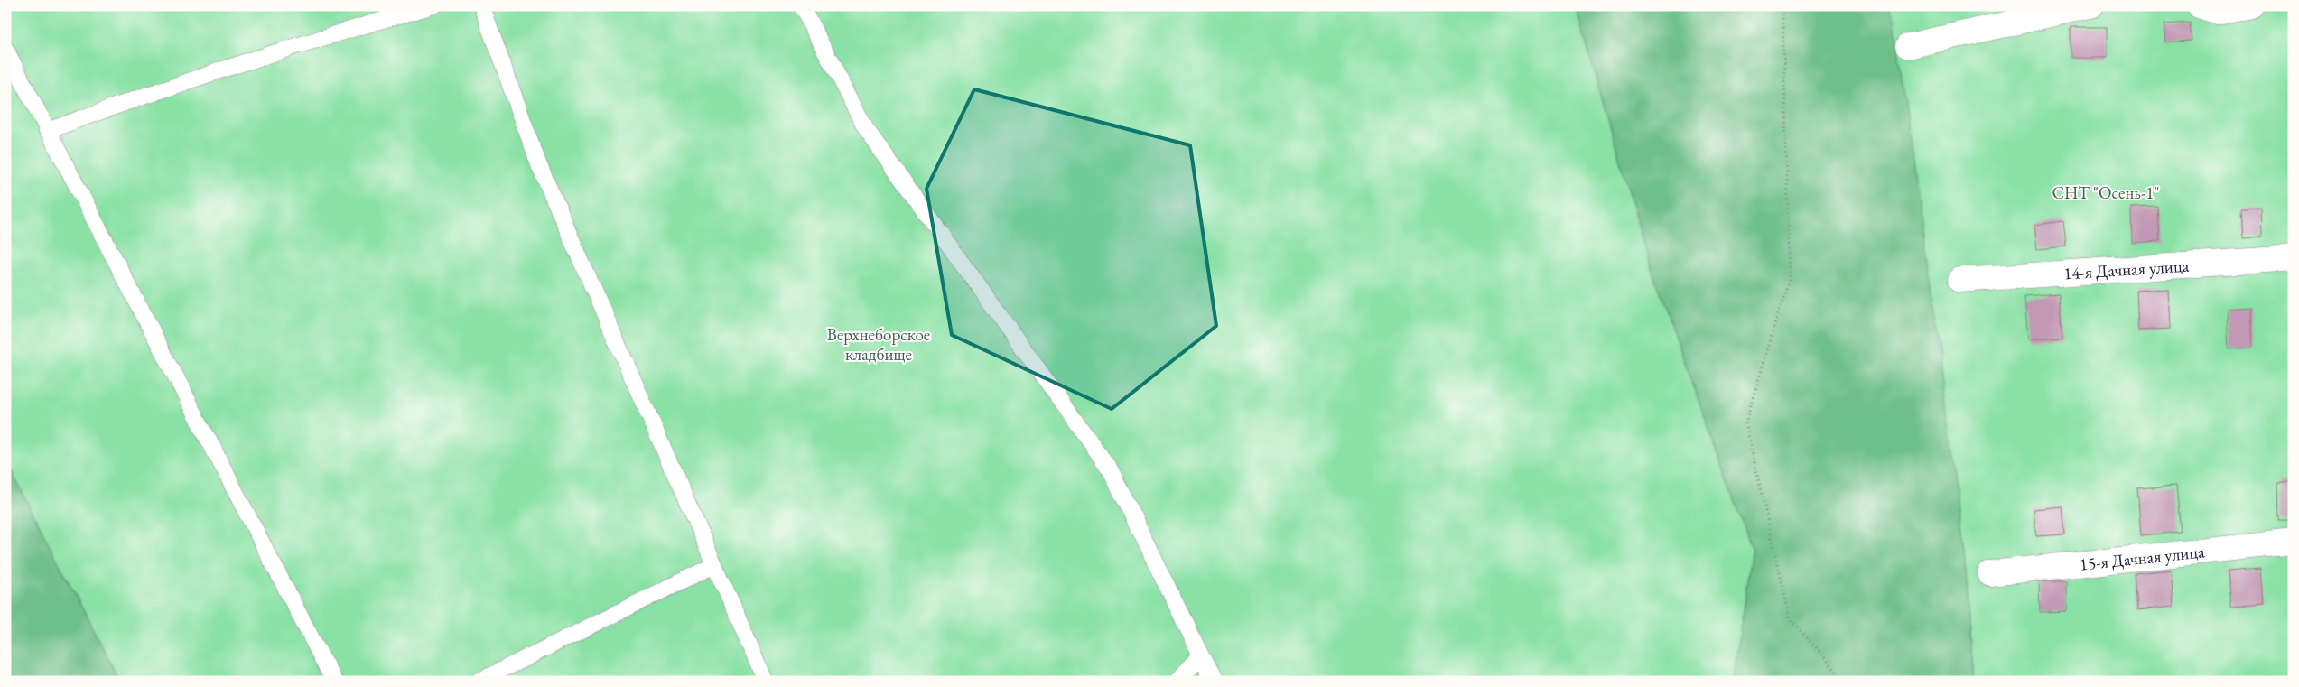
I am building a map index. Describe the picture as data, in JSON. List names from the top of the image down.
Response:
{
  "streets": {
    "street": ["14-я Дачная улица", "15-я Дачная улица"]
  },
  "parks": ["СНТ \"Осень-1\"", "Верхнеборское кладбище"]
}
